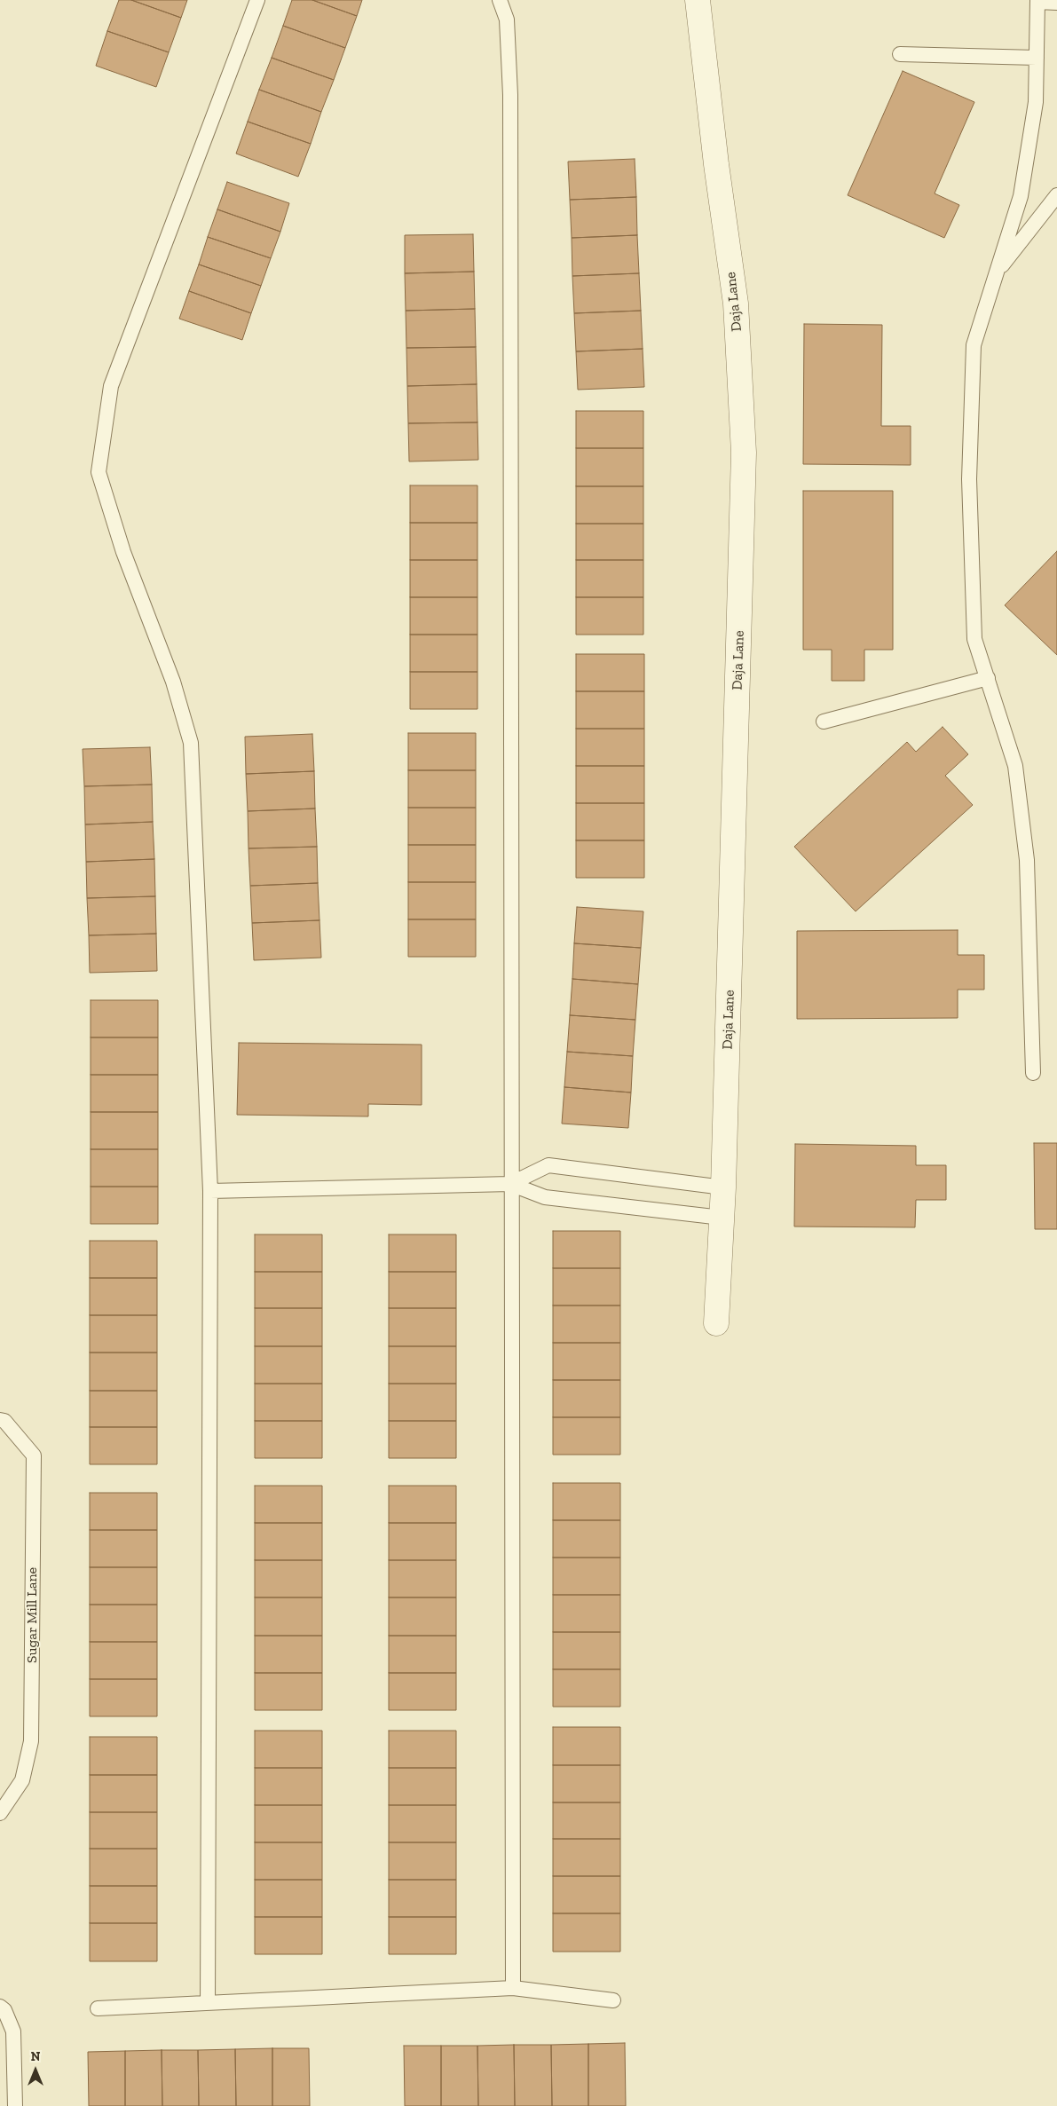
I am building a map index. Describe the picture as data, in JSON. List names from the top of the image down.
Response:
{
  "streets": {
    "street": ["Daja Lane"],
    "lane": ["Sugar Mill Lane"]
  },
  "north": "top"
}
